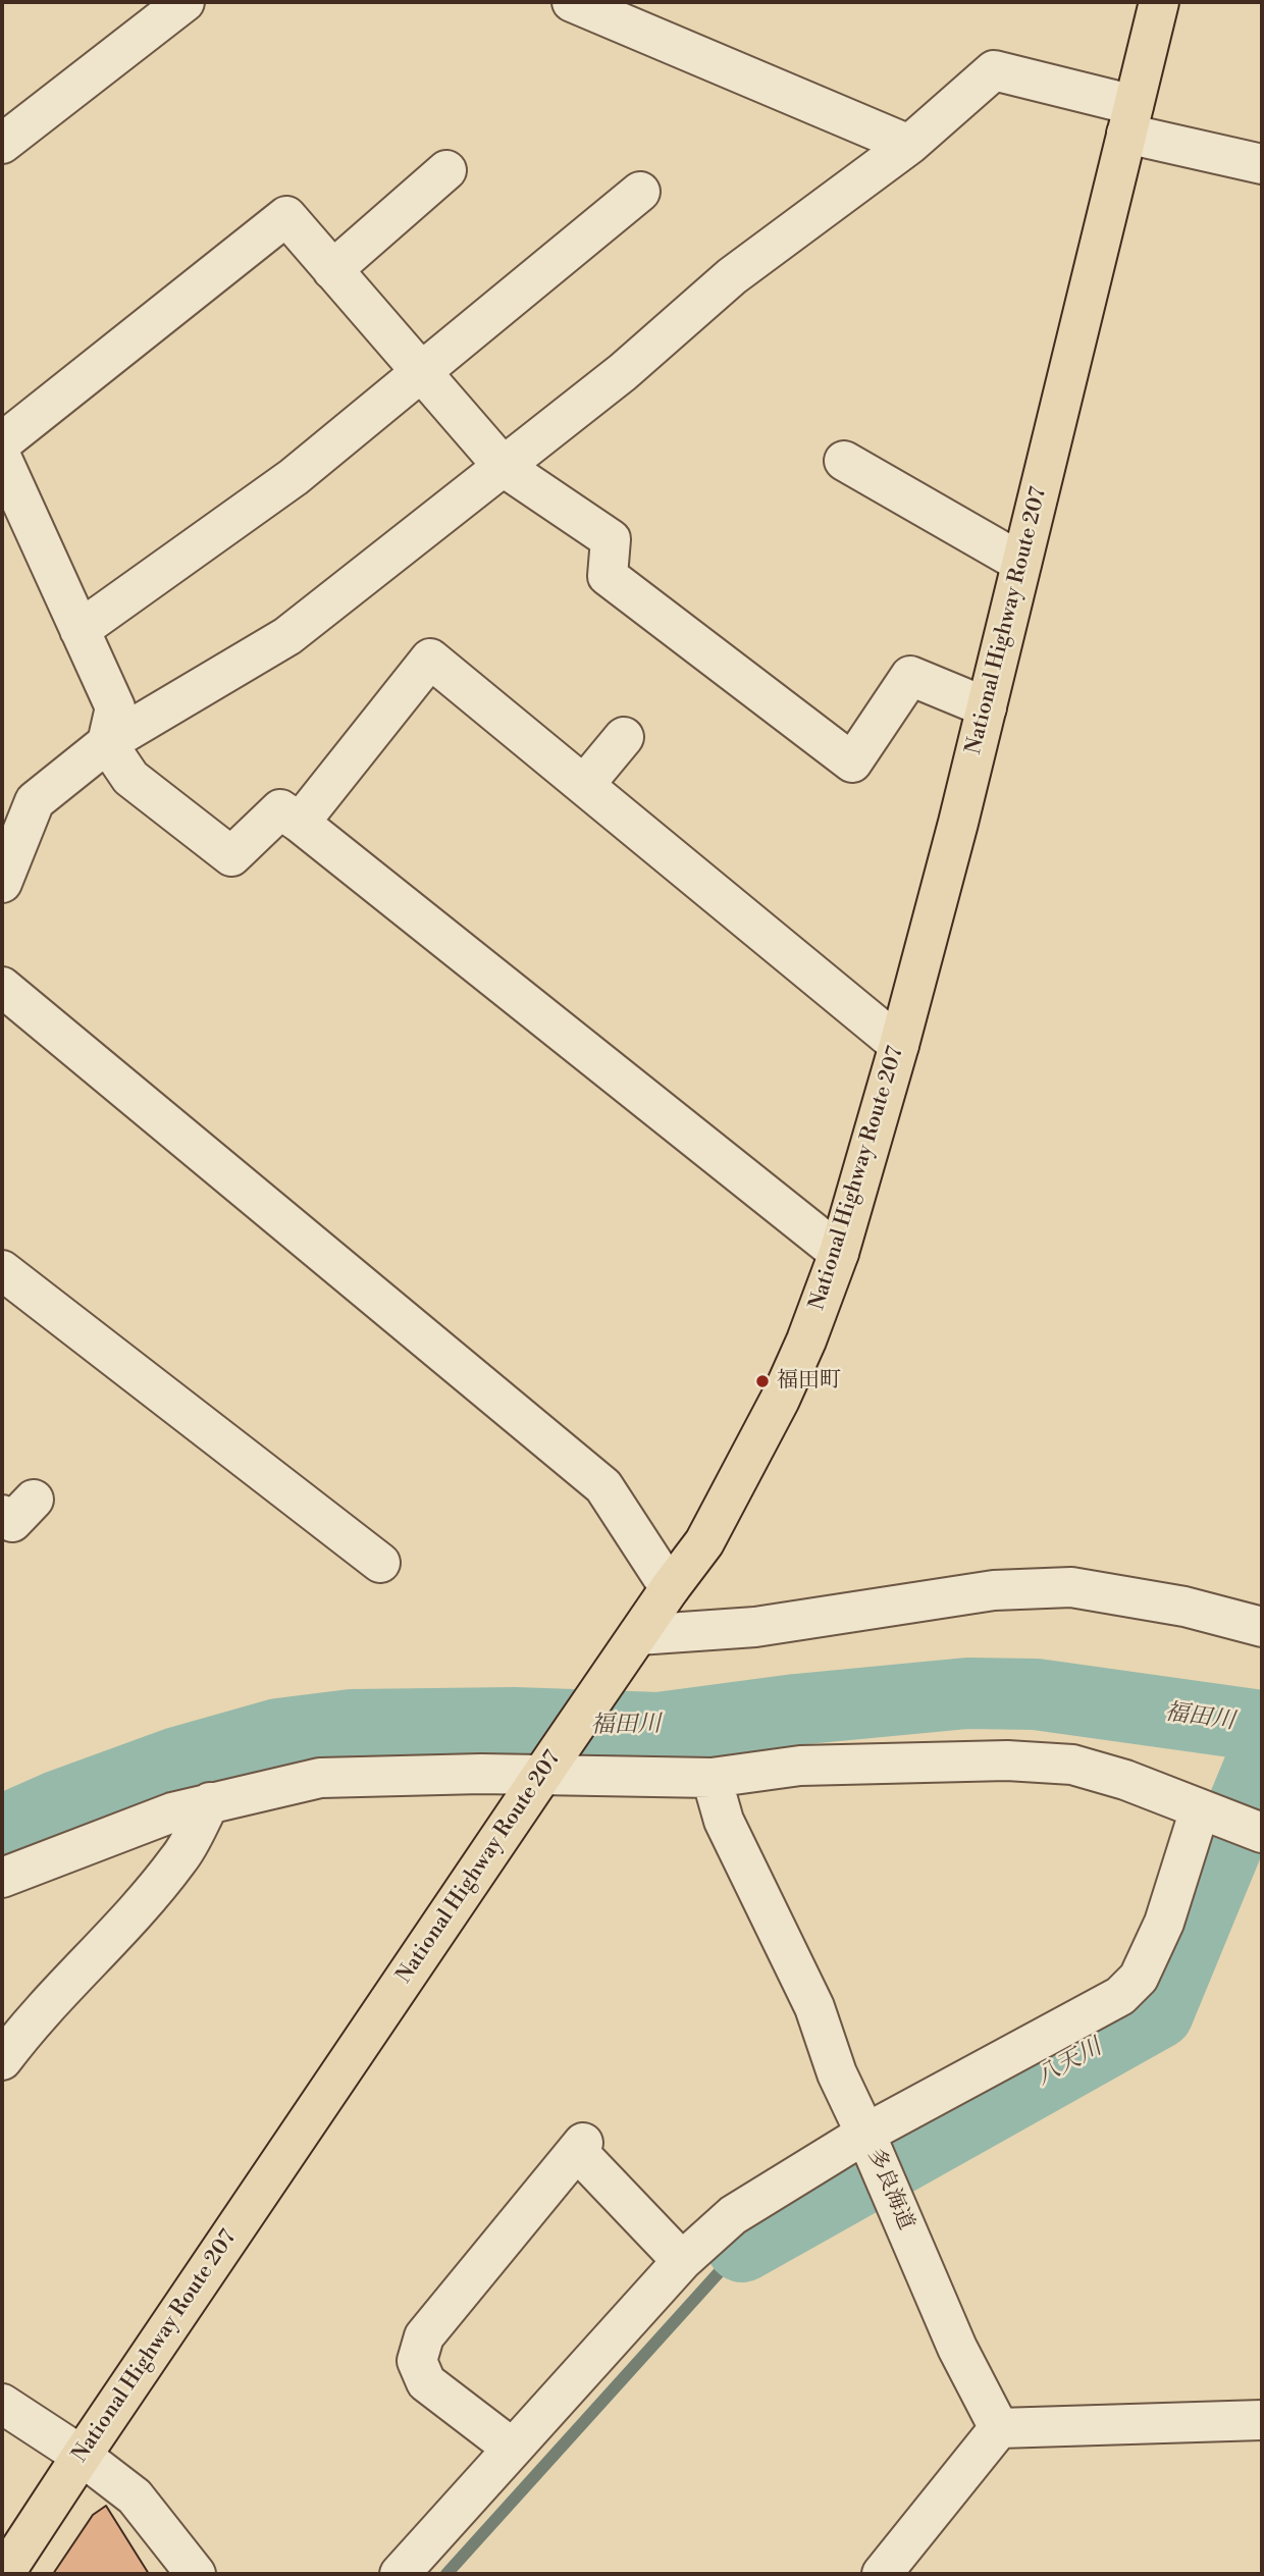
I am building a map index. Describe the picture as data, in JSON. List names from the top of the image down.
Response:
{
  "streets": {
    "highway": ["National Highway Route 207"],
    "street": ["多良海道"]
  },
  "water": ["福田川", "八天川"],
  "places": ["福田町"]
}
